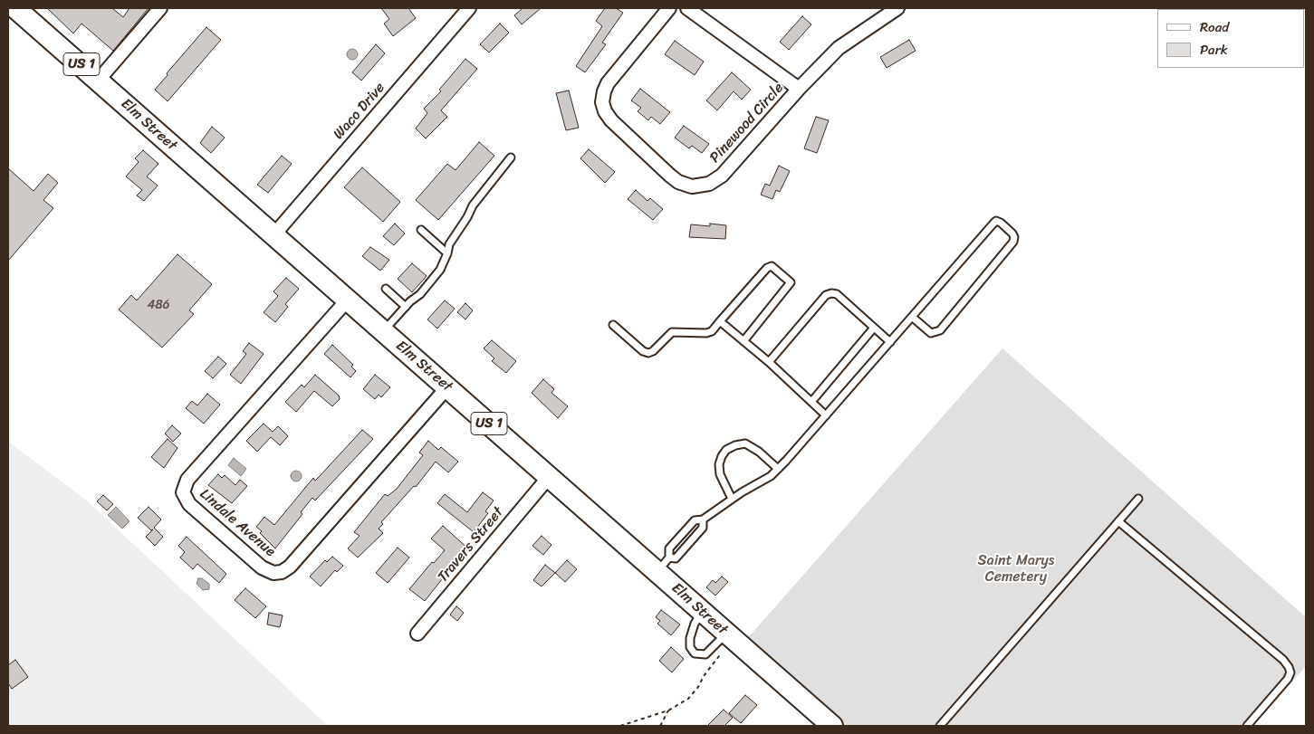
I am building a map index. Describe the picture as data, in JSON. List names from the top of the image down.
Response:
{
  "streets": {
    "main road": ["US 1", "Elm Street"],
    "street": [
      "Waco Drive",
      "Pinewood Circle",
      "Lindale Avenue",
      "Travers Street"
    ]
  },
  "crossings": [
    ["Waco Drive", "Elm Street"],
    ["Elm Street", "Lindale Avenue"],
    ["Elm Street", "Travers Street"]
  ],
  "parks": ["Saint Marys Cemetery"],
  "house_numbers": ["486"],
  "legend": ["Road", "Park"]
}
